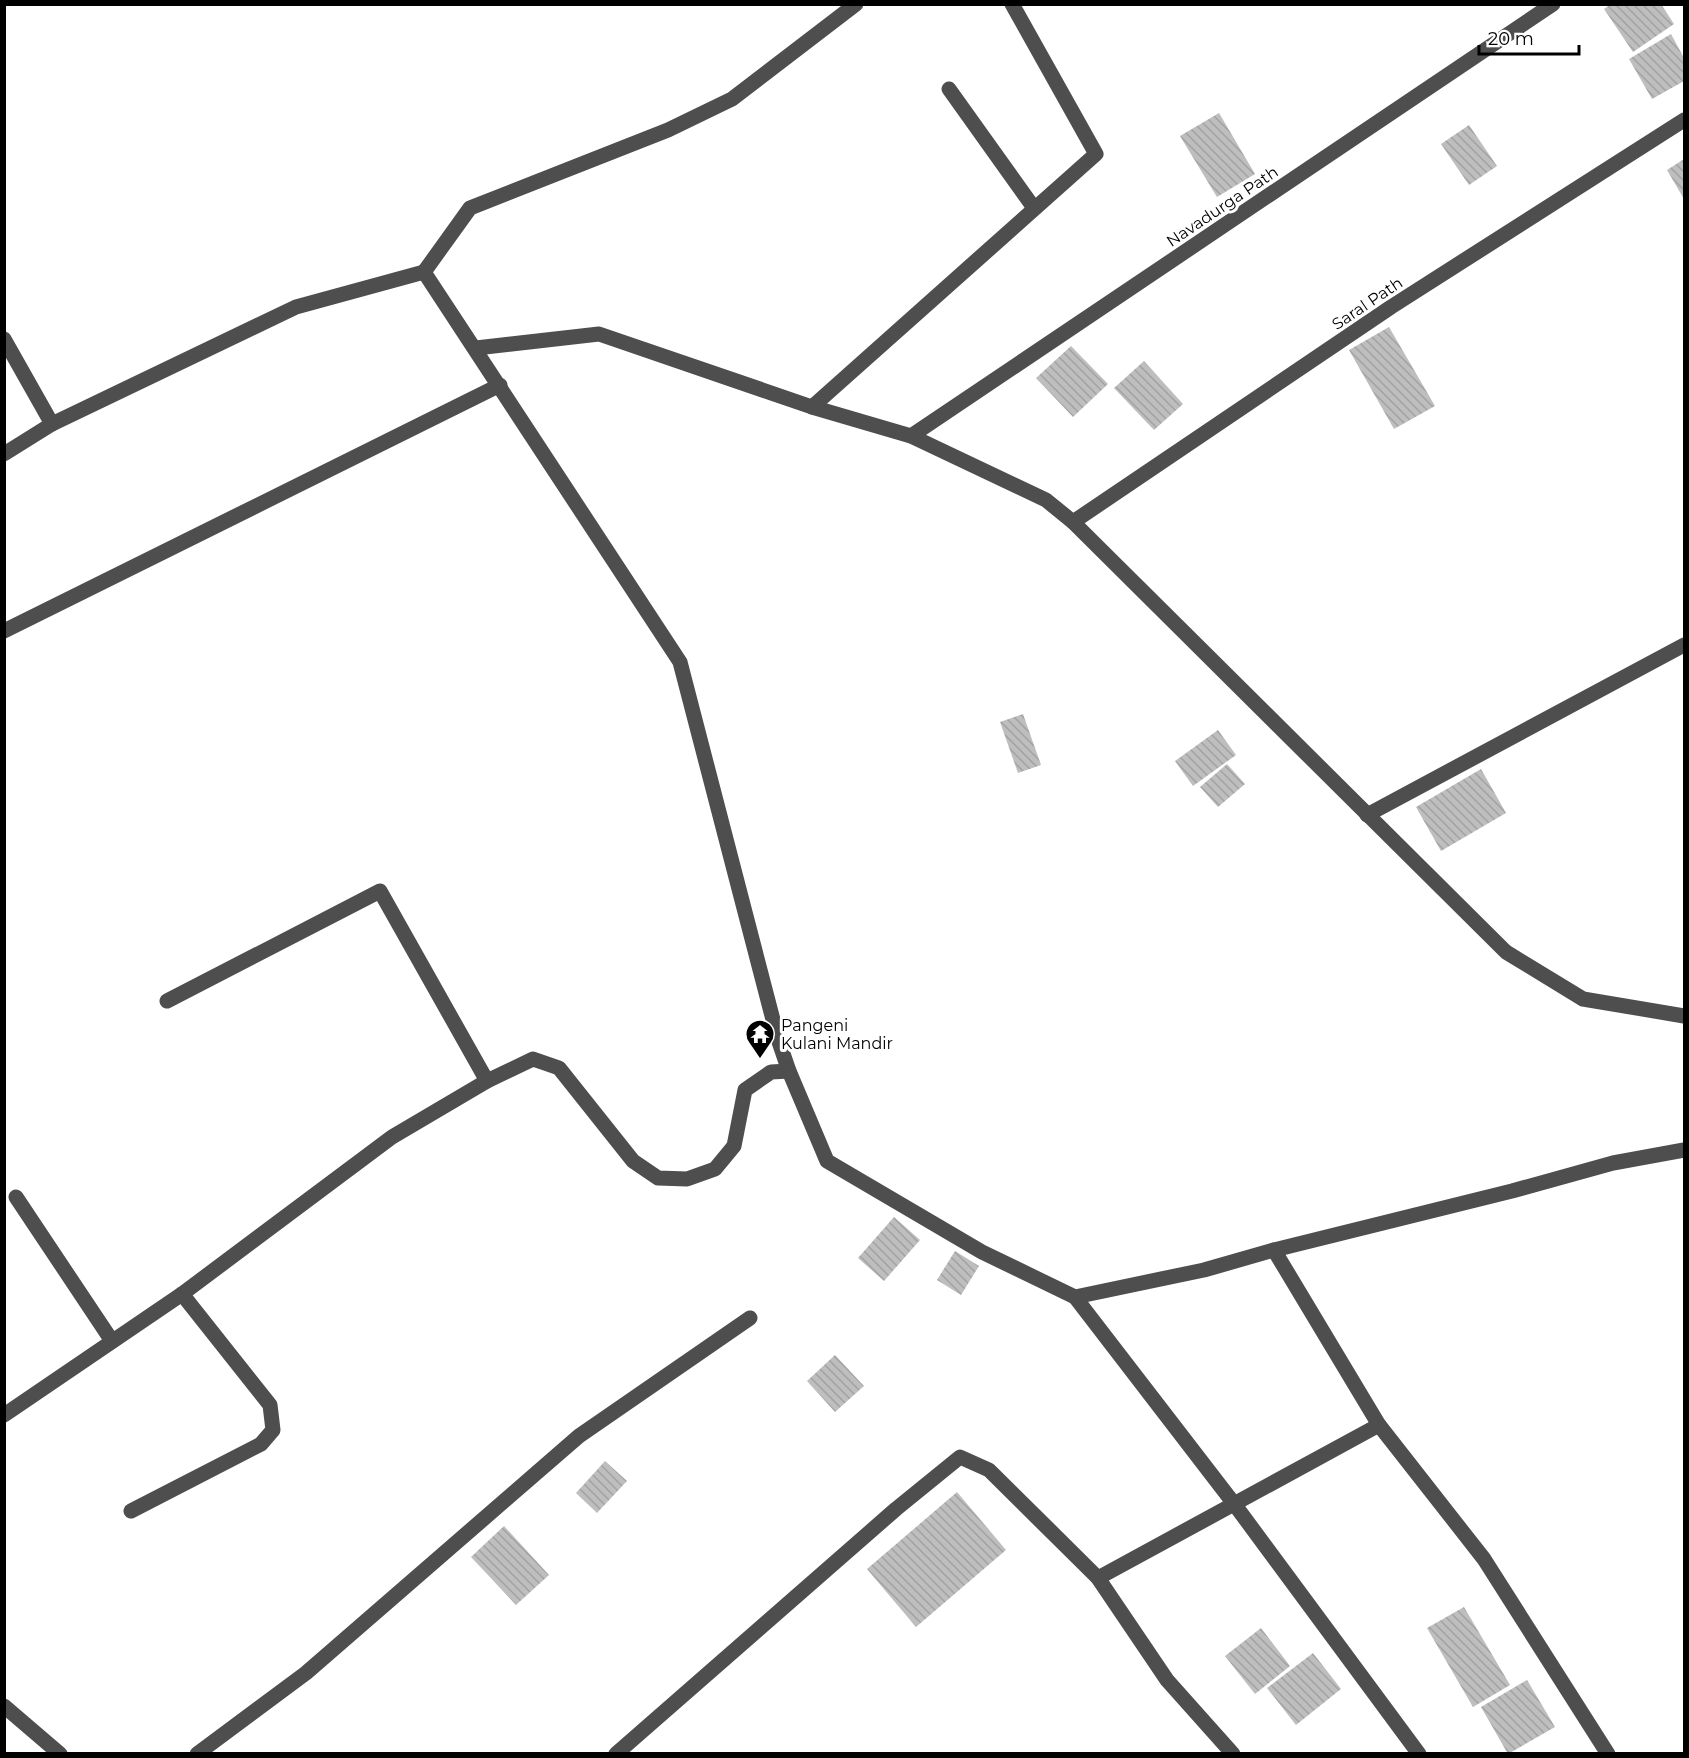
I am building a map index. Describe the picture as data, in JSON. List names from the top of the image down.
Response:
{
  "streets": {
    "street": ["Navadurga Path", "Saral Path"]
  },
  "places": {
    "temple": ["Pangeni Kulani Mandir"]
  },
  "scale_bar": "20 m"
}
